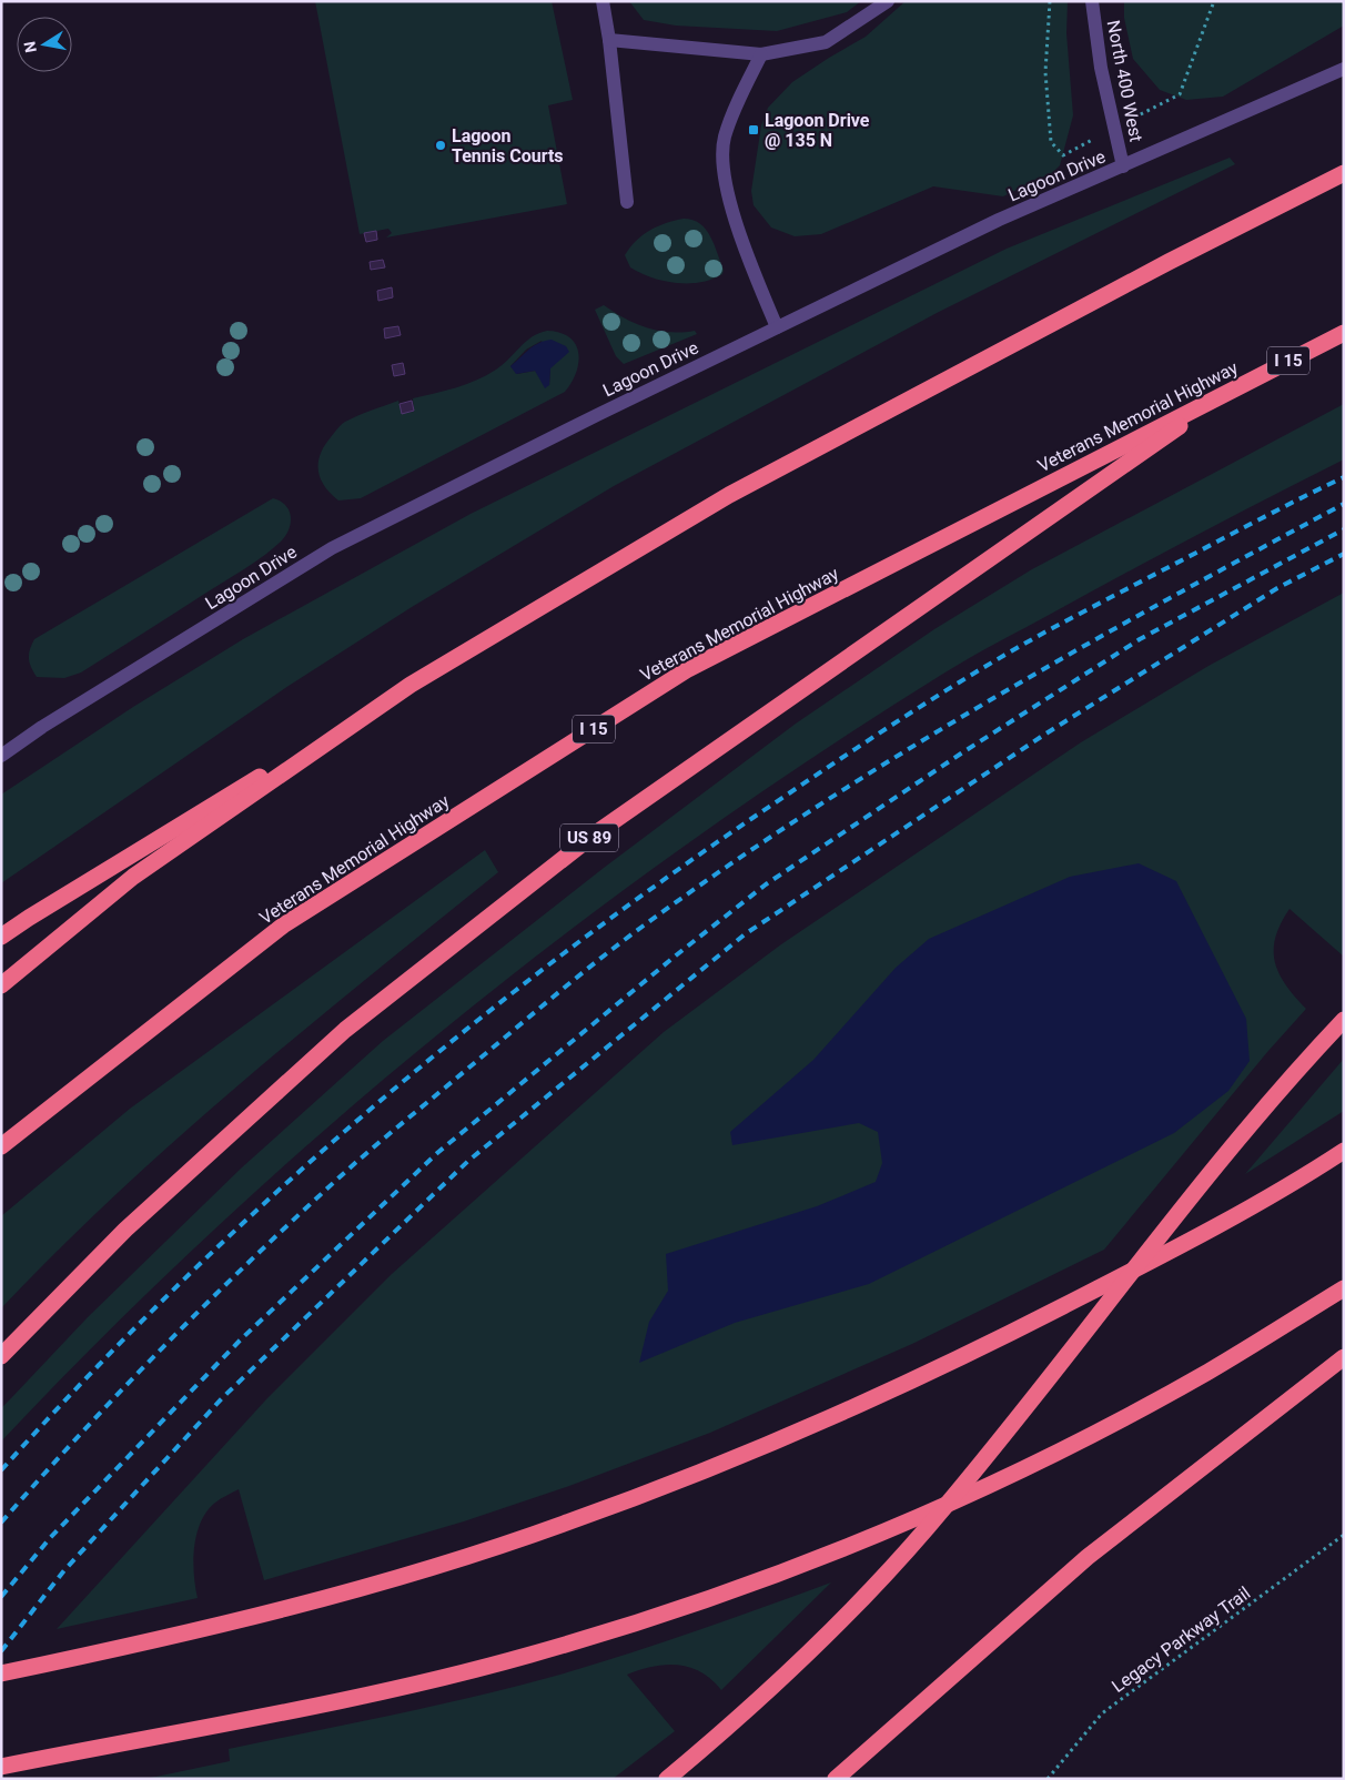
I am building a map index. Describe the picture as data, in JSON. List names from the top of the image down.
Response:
{
  "streets": {
    "highway": ["I 15", "Veterans Memorial Highway", "US 89"],
    "street": ["North 400 West", "Lagoon Drive"],
    "path": ["Legacy Parkway Trail"]
  },
  "crossings": [
    ["North 400 West", "Lagoon Drive"],
    ["Veterans Memorial Highway", "US 89"]
  ],
  "places": {
    "transit": ["Lagoon Drive @ 135 N"],
    "other": ["Lagoon Tennis Courts"]
  },
  "north": "left"
}
